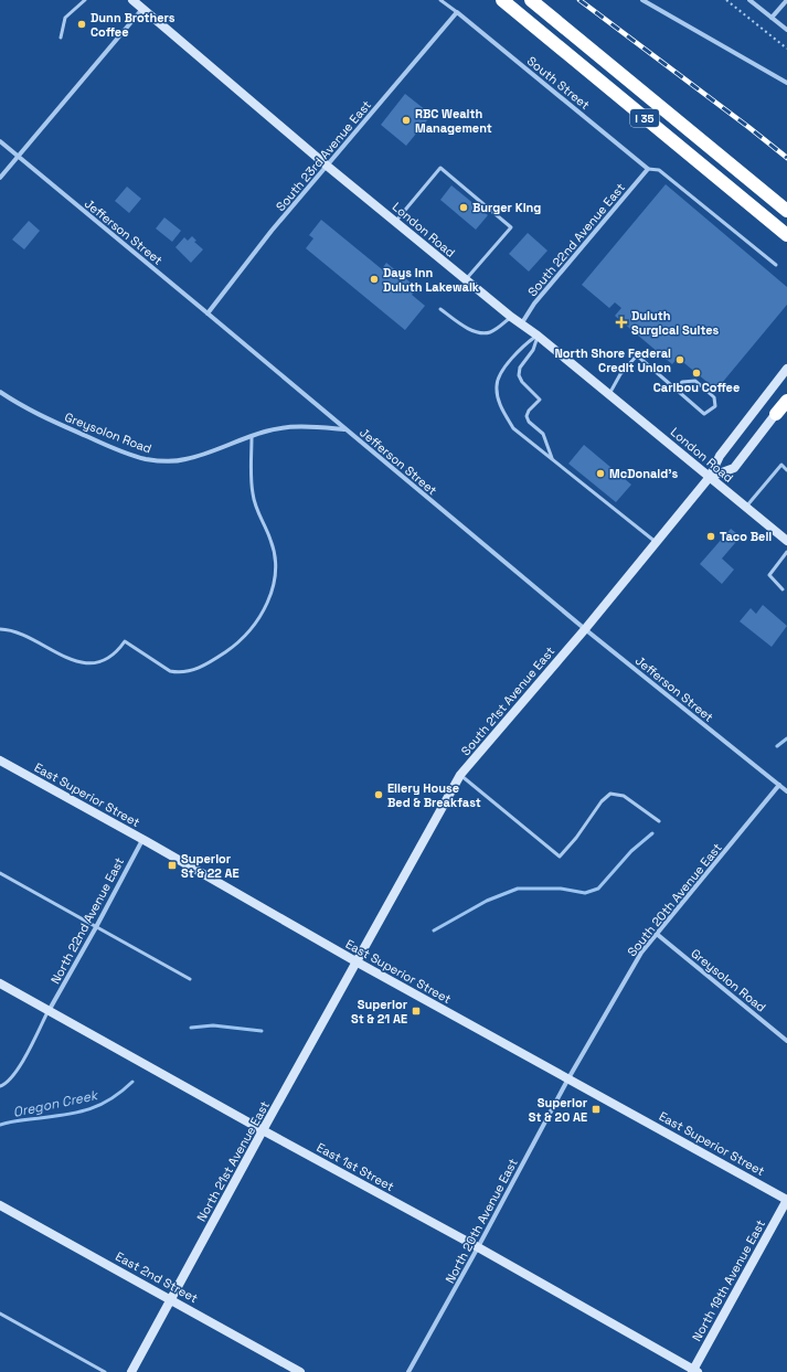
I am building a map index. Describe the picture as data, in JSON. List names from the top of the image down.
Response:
{
  "streets": {
    "highway": ["I 35"],
    "street": [
      "South Street",
      "South 23rd Avenue East",
      "London Road",
      "Jefferson Street",
      "South 22nd Avenue East",
      "Greysolon Road",
      "South 21st Avenue East",
      "East Superior Street",
      "South 20th Avenue East",
      "North 22nd Avenue East",
      "North 21st Avenue East",
      "East 1st Street",
      "North 20th Avenue East",
      "East 2nd Street",
      "North 19th Avenue East"
    ]
  },
  "crossings": [
    ["South Street", "South 23rd Avenue East"],
    ["South Street", "South 22nd Avenue East"],
    ["South 23rd Avenue East", "London Road"],
    ["South 23rd Avenue East", "Jefferson Street"],
    ["London Road", "South 22nd Avenue East"],
    ["London Road", "South 21st Avenue East"],
    ["Jefferson Street", "Greysolon Road"],
    ["Jefferson Street", "South 21st Avenue East"],
    ["Jefferson Street", "South 20th Avenue East"],
    ["Greysolon Road", "South 20th Avenue East"],
    ["South 21st Avenue East", "East Superior Street"],
    ["South 21st Avenue East", "North 21st Avenue East"],
    ["East Superior Street", "South 20th Avenue East"],
    ["East Superior Street", "North 22nd Avenue East"],
    ["East Superior Street", "North 21st Avenue East"],
    ["East Superior Street", "North 20th Avenue East"],
    ["East Superior Street", "North 19th Avenue East"],
    ["South 20th Avenue East", "North 20th Avenue East"],
    ["North 22nd Avenue East", "East 1st Street"],
    ["North 21st Avenue East", "East 1st Street"],
    ["North 21st Avenue East", "East 2nd Street"],
    ["East 1st Street", "North 20th Avenue East"],
    ["East 1st Street", "North 19th Avenue East"]
  ],
  "water": ["Oregon Creek"],
  "places": {
    "other": [
      "Dunn Brothers Coffee",
      "RBC Wealth Management",
      "Burger King",
      "Days Inn Duluth Lakewalk",
      "North Shore Federal Credit Union",
      "Caribou Coffee",
      "McDonald's",
      "Taco Bell",
      "Ellery House Bed & Breakfast"
    ],
    "health": ["Duluth Surgical Suites"],
    "transit": ["Superior St & 22 AE", "Superior St & 21 AE", "Superior St & 20 AE"]
  }
}
